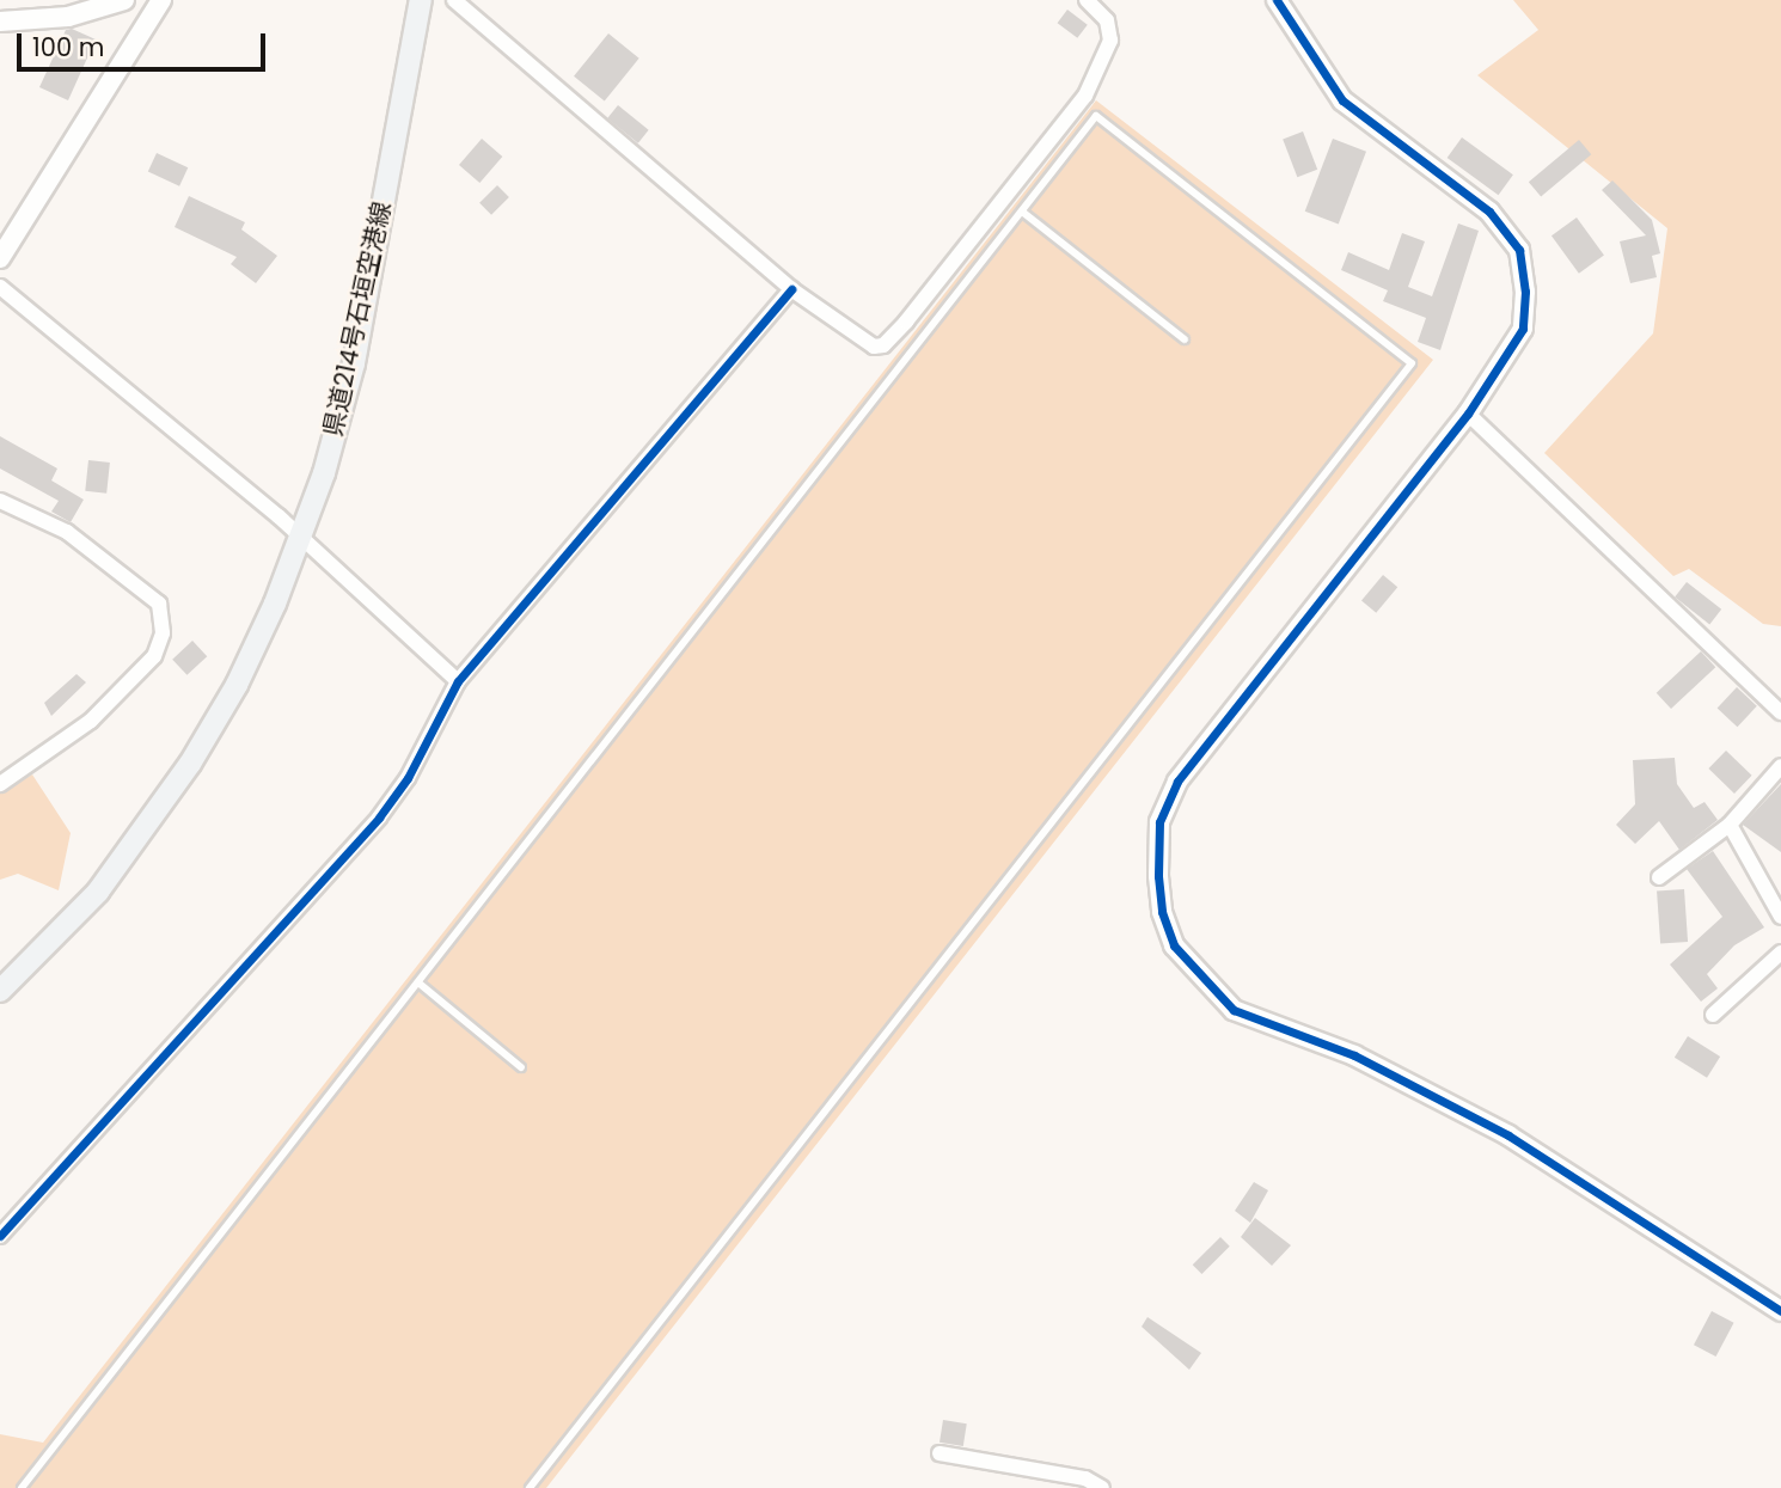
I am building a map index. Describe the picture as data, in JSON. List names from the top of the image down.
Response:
{
  "streets": {
    "main road": ["県道214号石垣空港線"]
  },
  "scale_bar": "100 m"
}
